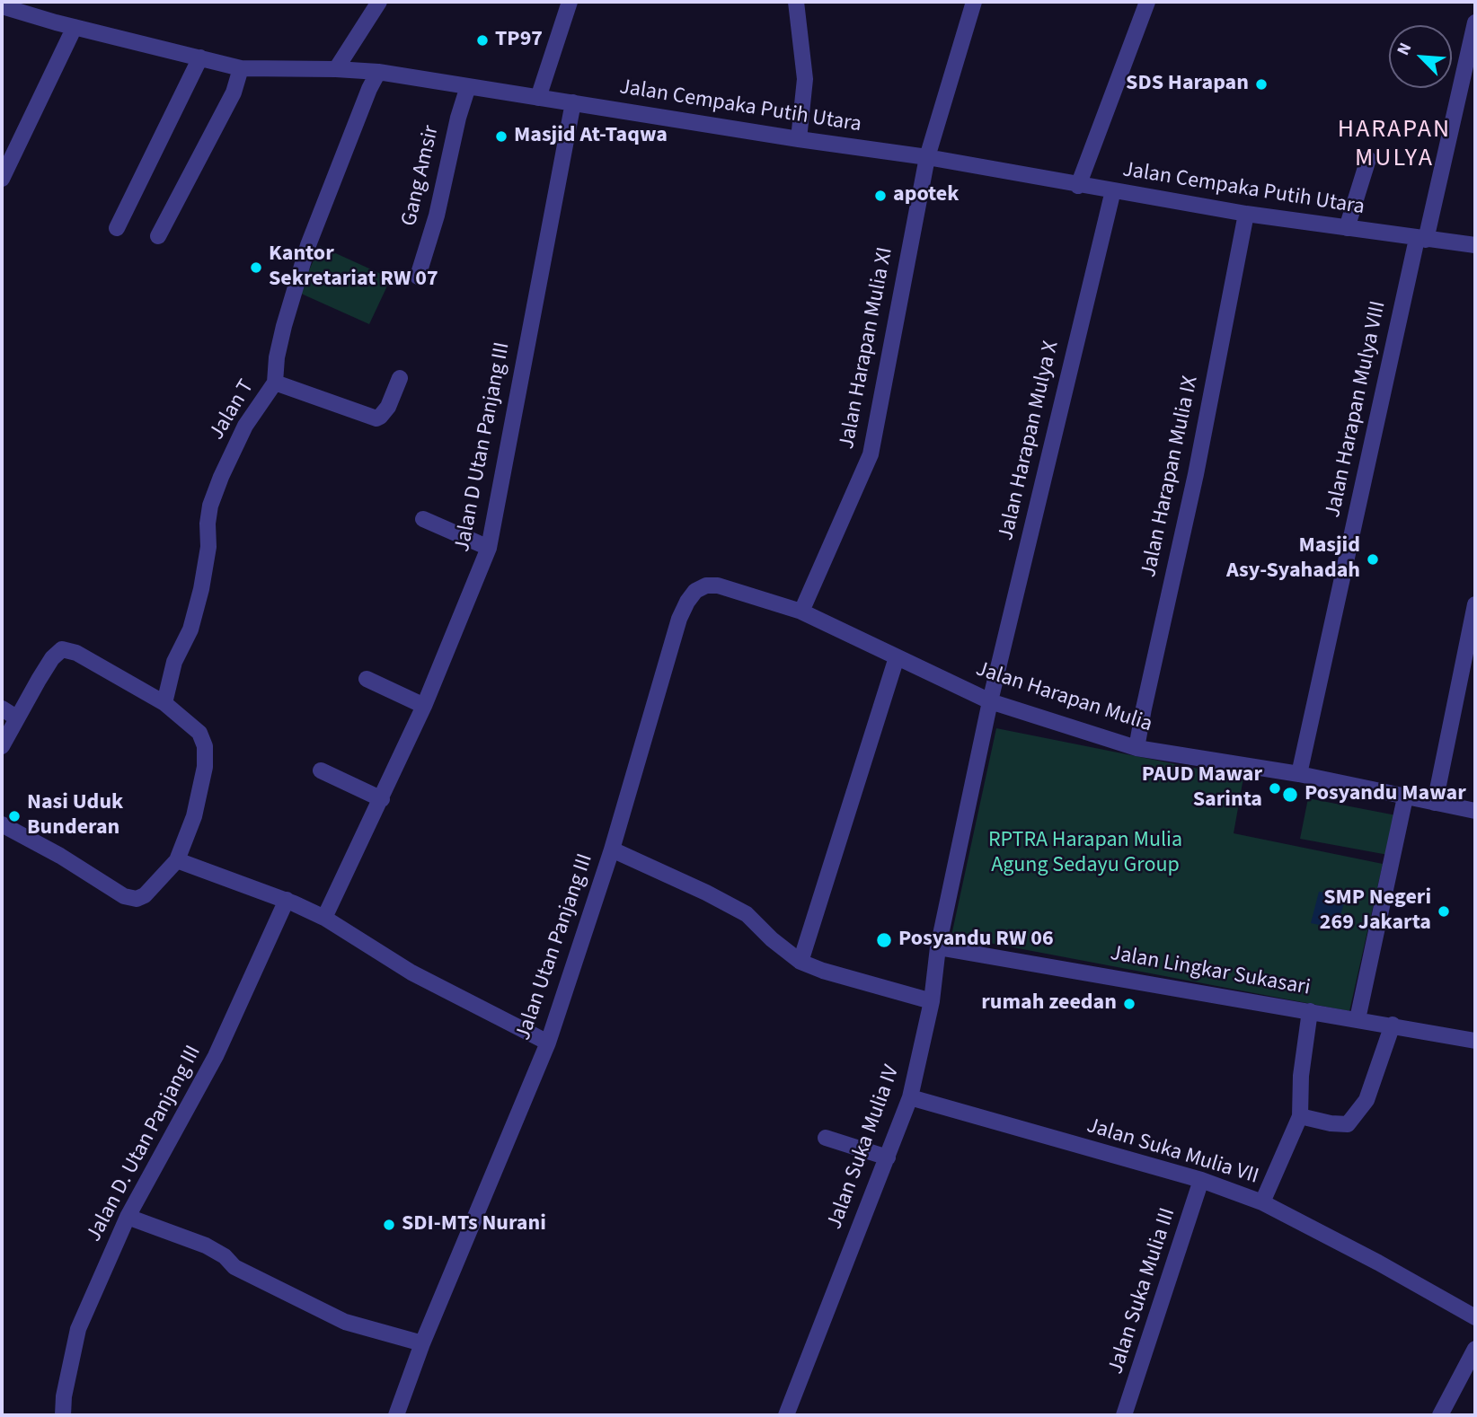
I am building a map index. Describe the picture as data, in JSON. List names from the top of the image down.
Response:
{
  "streets": {
    "street": [
      "Jalan Cempaka Putih Utara",
      "Gang Amsir",
      "Jalan Harapan Mulia XI",
      "Jalan Harapan Mulya VIII",
      "Jalan T",
      "Jalan Harapan Mulya X",
      "Jalan D Utan Panjang III",
      "Jalan Harapan Mulia IX",
      "Jalan Harapan Mulia",
      "Jalan Utan Panjang III",
      "Jalan Lingkar Sukasari",
      "Jalan D. Utan Panjang III",
      "Jalan Suka Mulia IV",
      "Jalan Suka Mulia VII",
      "Jalan Suka Mulia III"
    ]
  },
  "crossings": [
    ["Jalan Cempaka Putih Utara", "Gang Amsir"],
    ["Jalan Cempaka Putih Utara", "Jalan Harapan Mulia XI"],
    ["Jalan Cempaka Putih Utara", "Jalan Harapan Mulya VIII"],
    ["Jalan Cempaka Putih Utara", "Jalan T"],
    ["Jalan Cempaka Putih Utara", "Jalan Harapan Mulya X"],
    ["Jalan Cempaka Putih Utara", "Jalan D Utan Panjang III"],
    ["Jalan Cempaka Putih Utara", "Jalan Harapan Mulia IX"],
    ["Jalan Harapan Mulia XI", "Jalan Harapan Mulia"],
    ["Jalan Harapan Mulia XI", "Jalan Utan Panjang III"],
    ["Jalan Harapan Mulya VIII", "Jalan Harapan Mulia"],
    ["Jalan Harapan Mulya X", "Jalan Harapan Mulia"],
    ["Jalan Harapan Mulya X", "Jalan Suka Mulia IV"],
    ["Jalan Harapan Mulia IX", "Jalan Harapan Mulia"],
    ["Jalan Harapan Mulia", "Jalan Utan Panjang III"],
    ["Jalan Harapan Mulia", "Jalan Suka Mulia IV"],
    ["Jalan Lingkar Sukasari", "Jalan Suka Mulia IV"],
    ["Jalan Suka Mulia IV", "Jalan Suka Mulia VII"],
    ["Jalan Suka Mulia VII", "Jalan Suka Mulia III"]
  ],
  "districts": ["HARAPAN MULYA"],
  "parks": ["RPTRA Harapan Mulia Agung Sedayu Group"],
  "places": [
    "TP97",
    "SDS Harapan",
    "Masjid At-Taqwa",
    "apotek",
    "Kantor Sekretariat RW 07",
    "Masjid Asy-Syahadah",
    "PAUD Mawar Sarinta",
    "Posyandu Mawar",
    "Nasi Uduk Bunderan",
    "SMP Negeri 269 Jakarta",
    "Posyandu RW 06",
    "rumah zeedan",
    "SDI-MTs Nurani"
  ],
  "north": "top left"
}
